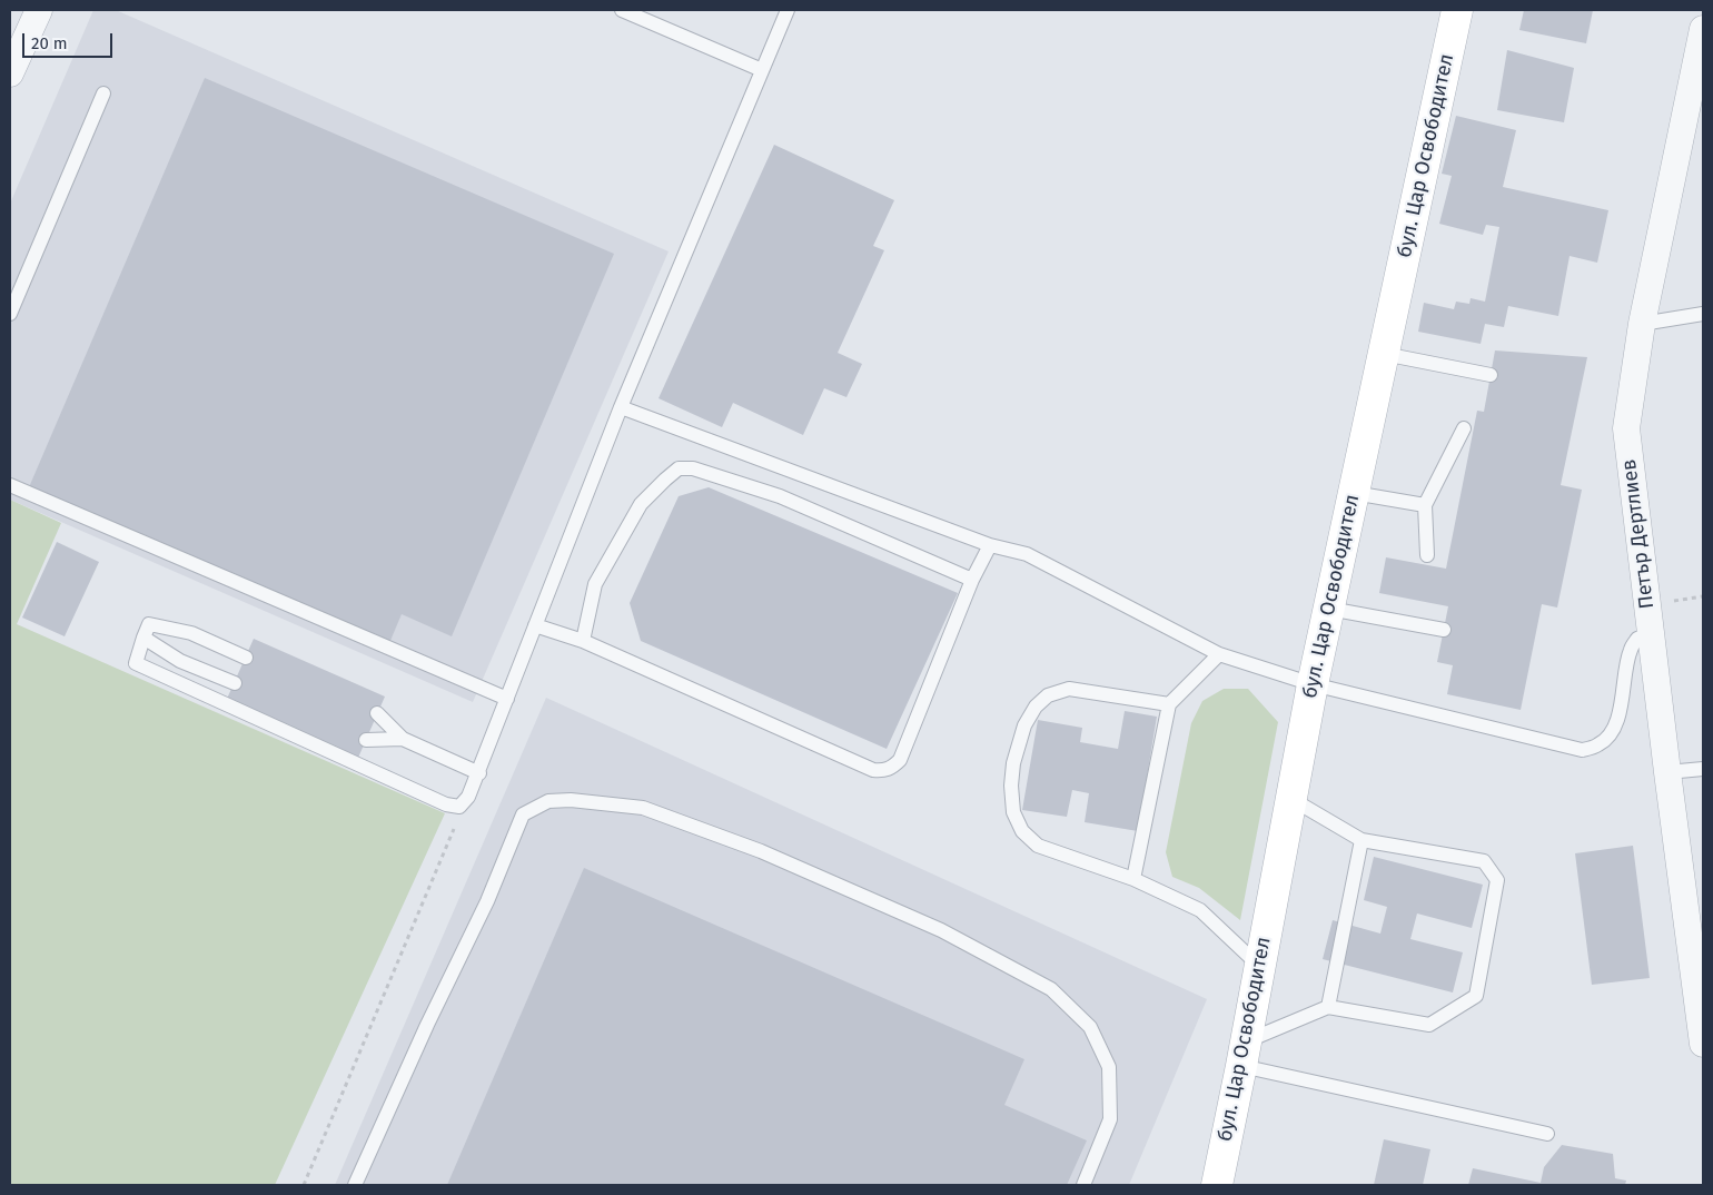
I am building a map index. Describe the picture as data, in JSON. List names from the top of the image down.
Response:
{
  "streets": {
    "main road": ["бул. Цар Освободител"],
    "street": ["Петър Дертлиев"]
  },
  "scale_bar": "20 m"
}
